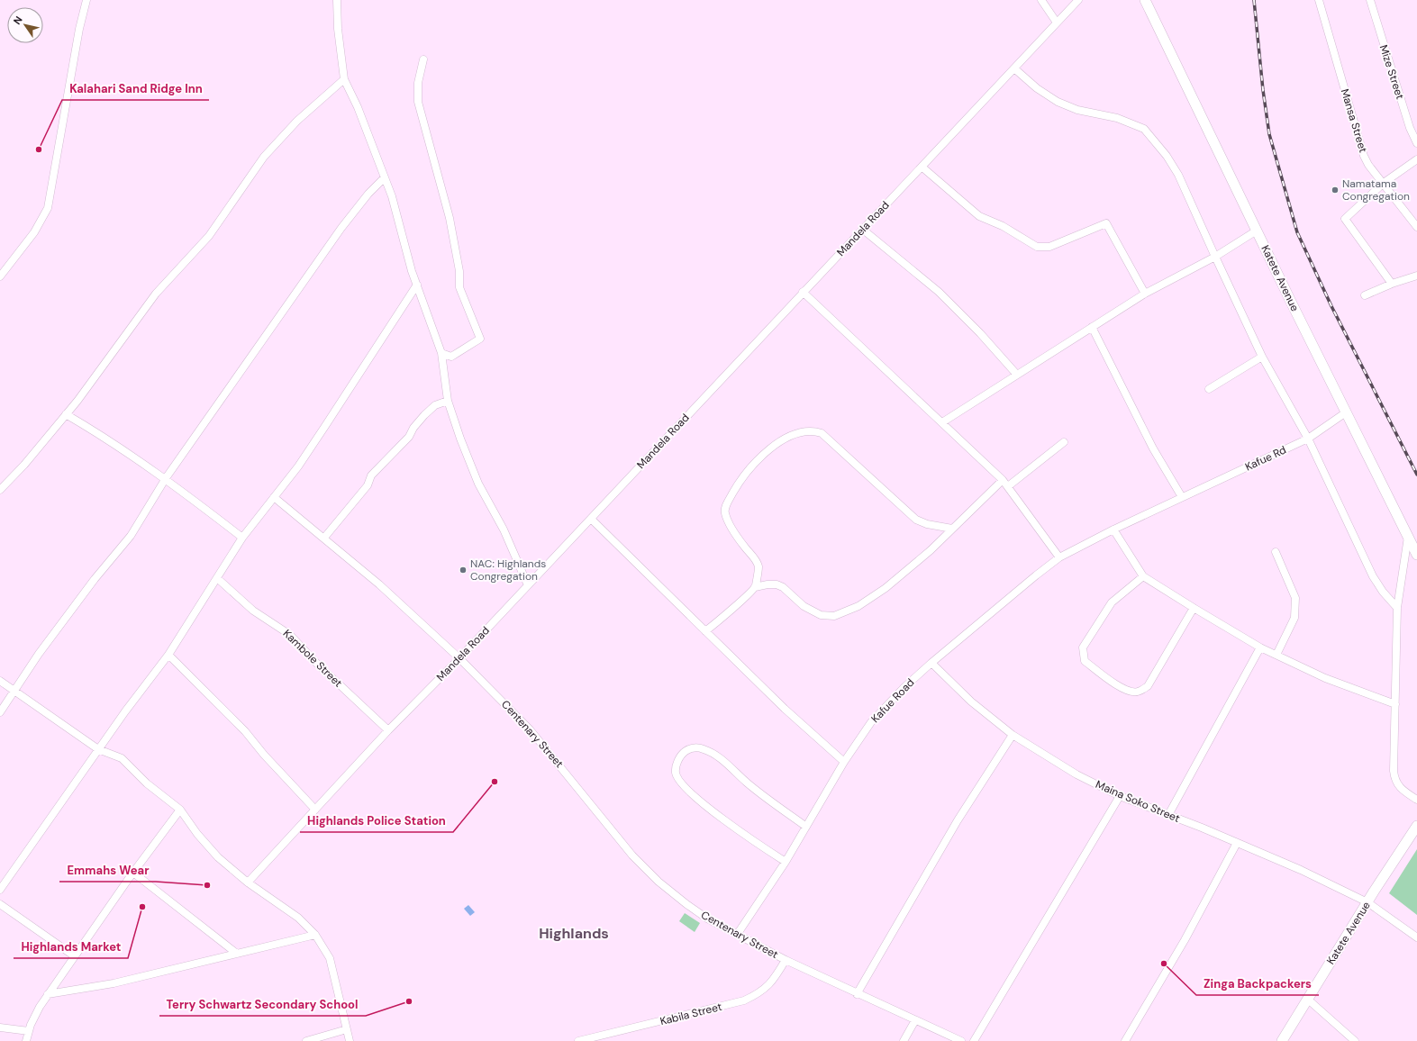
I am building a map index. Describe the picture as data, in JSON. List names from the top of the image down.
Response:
{
  "streets": {
    "street": [
      "Mize Street",
      "Mansa Street",
      "Mandela Road",
      "Katete Avenue",
      "Kafue Rd",
      "Kambole Street",
      "Kafue Road",
      "Centenary Street",
      "Maina Soko Street",
      "Kabila Street"
    ]
  },
  "crossings": [
    ["Mandela Road", "Kambole Street"],
    ["Mandela Road", "Centenary Street"],
    ["Katete Avenue", "Kafue Rd"],
    ["Katete Avenue", "Maina Soko Street"],
    ["Kafue Rd", "Kafue Road"],
    ["Kafue Road", "Centenary Street"],
    ["Kafue Road", "Maina Soko Street"],
    ["Centenary Street", "Kabila Street"]
  ],
  "districts": ["Highlands"],
  "places": [
    "Kalahari Sand Ridge Inn",
    "Namatama Congregation",
    "NAC: Highlands Congregation",
    "Highlands Police Station",
    "Emmahs Wear",
    "Highlands Market",
    "Zinga Backpackers",
    "Terry Schwartz Secondary School"
  ],
  "north": "top left"
}
